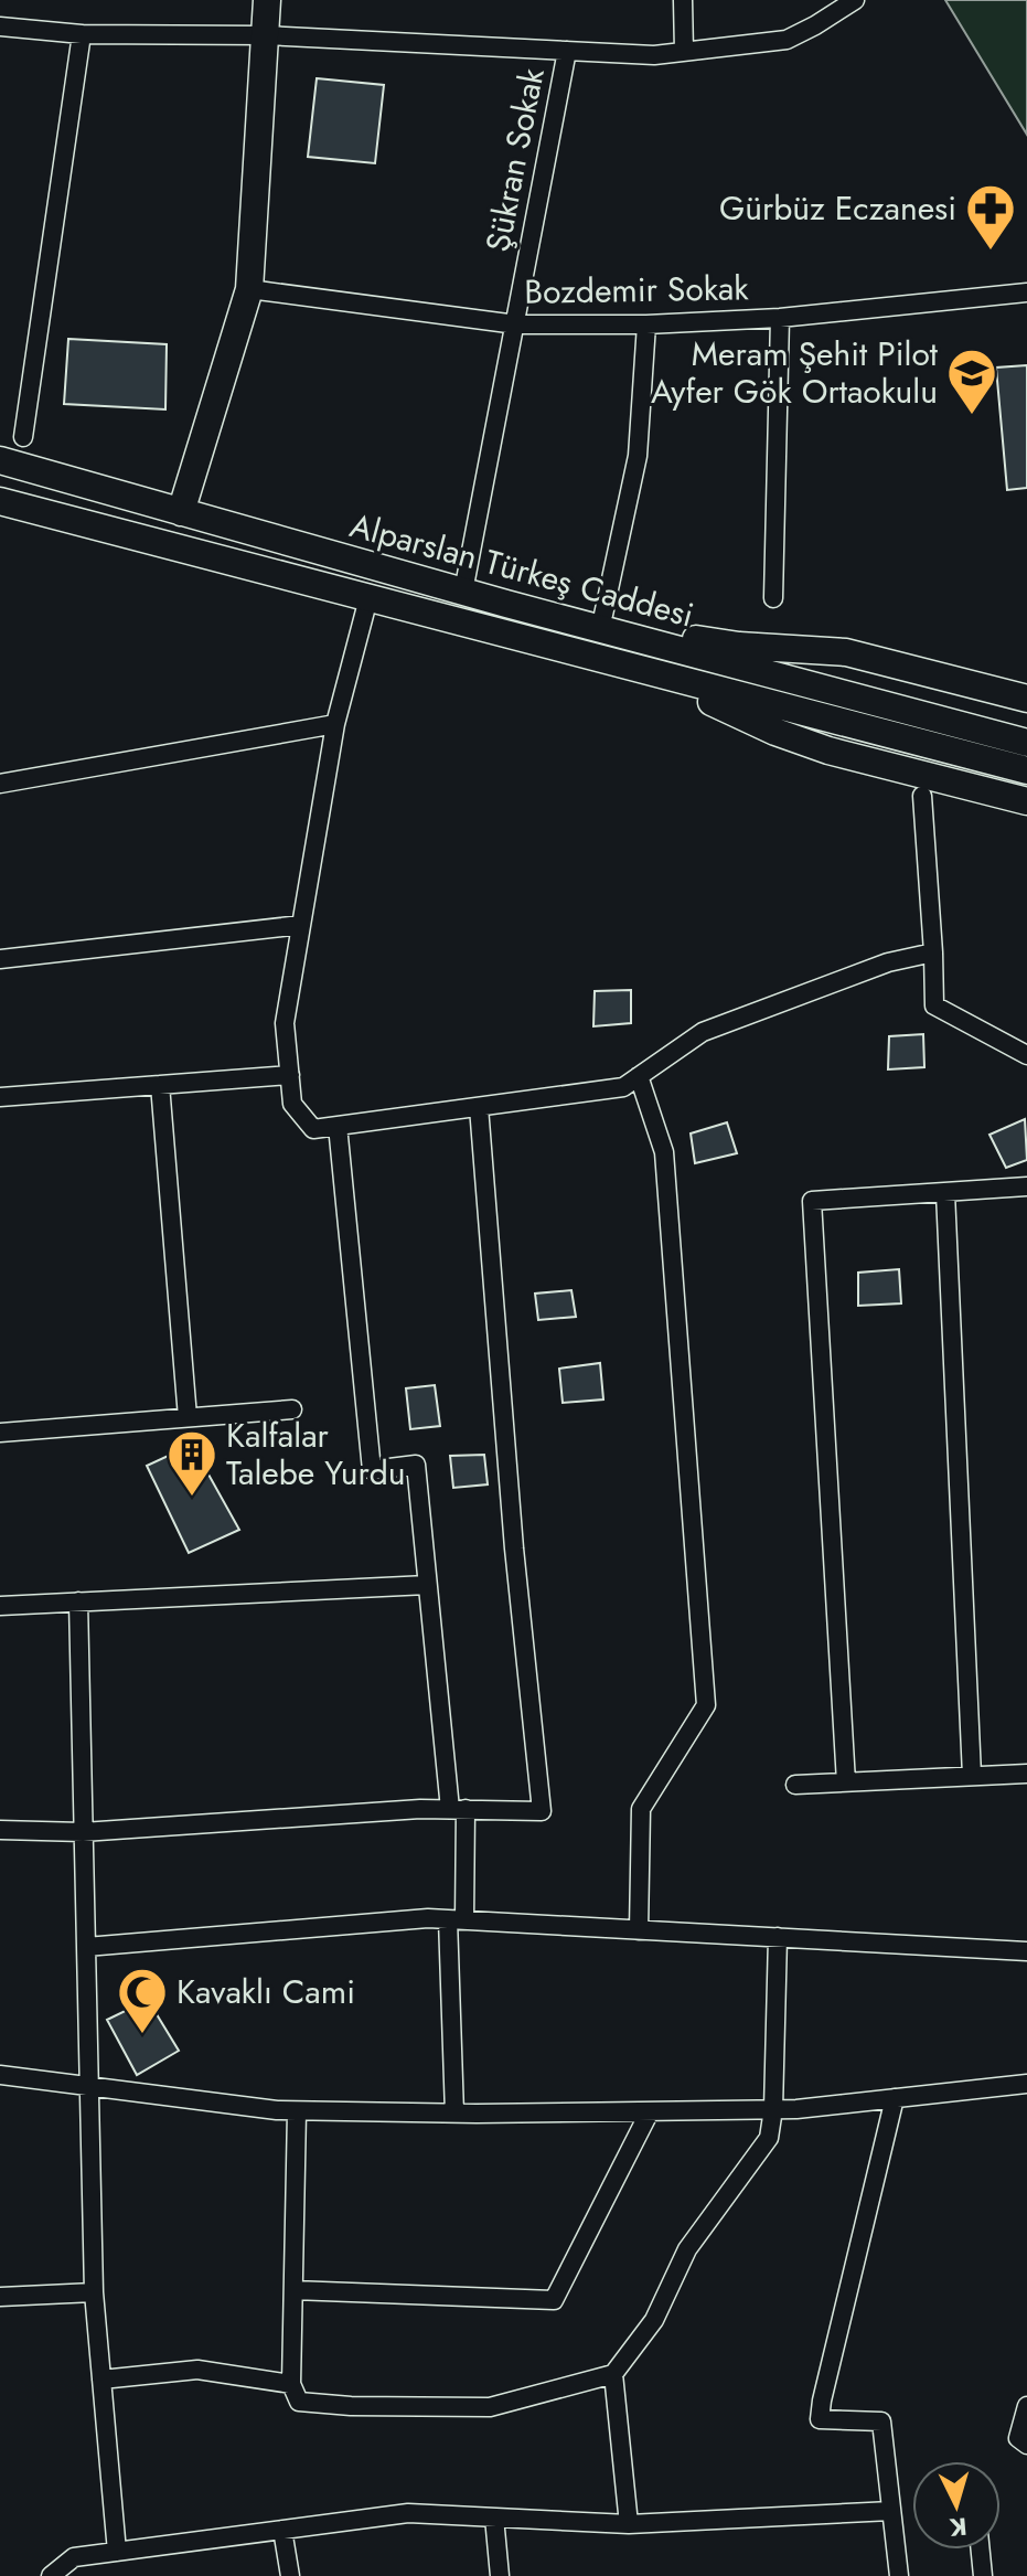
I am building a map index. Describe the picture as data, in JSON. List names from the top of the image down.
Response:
{
  "streets": {
    "main road": ["Alparslan Türkeş Caddesi"],
    "street": ["Şükran Sokak", "Bozdemir Sokak"]
  },
  "crossings": [
    ["Şükran Sokak", "Bozdemir Sokak"],
    ["Şükran Sokak", "Alparslan Türkeş Caddesi"]
  ],
  "places": {
    "pharmacy": ["Gürbüz Eczanesi"],
    "school or university": ["Meram Şehit Pilot Ayfer Gök Ortaokulu"],
    "building": ["Kalfalar Talebe Yurdu"],
    "mosque": ["Kavaklı Cami"]
  },
  "north": "bottom"
}
